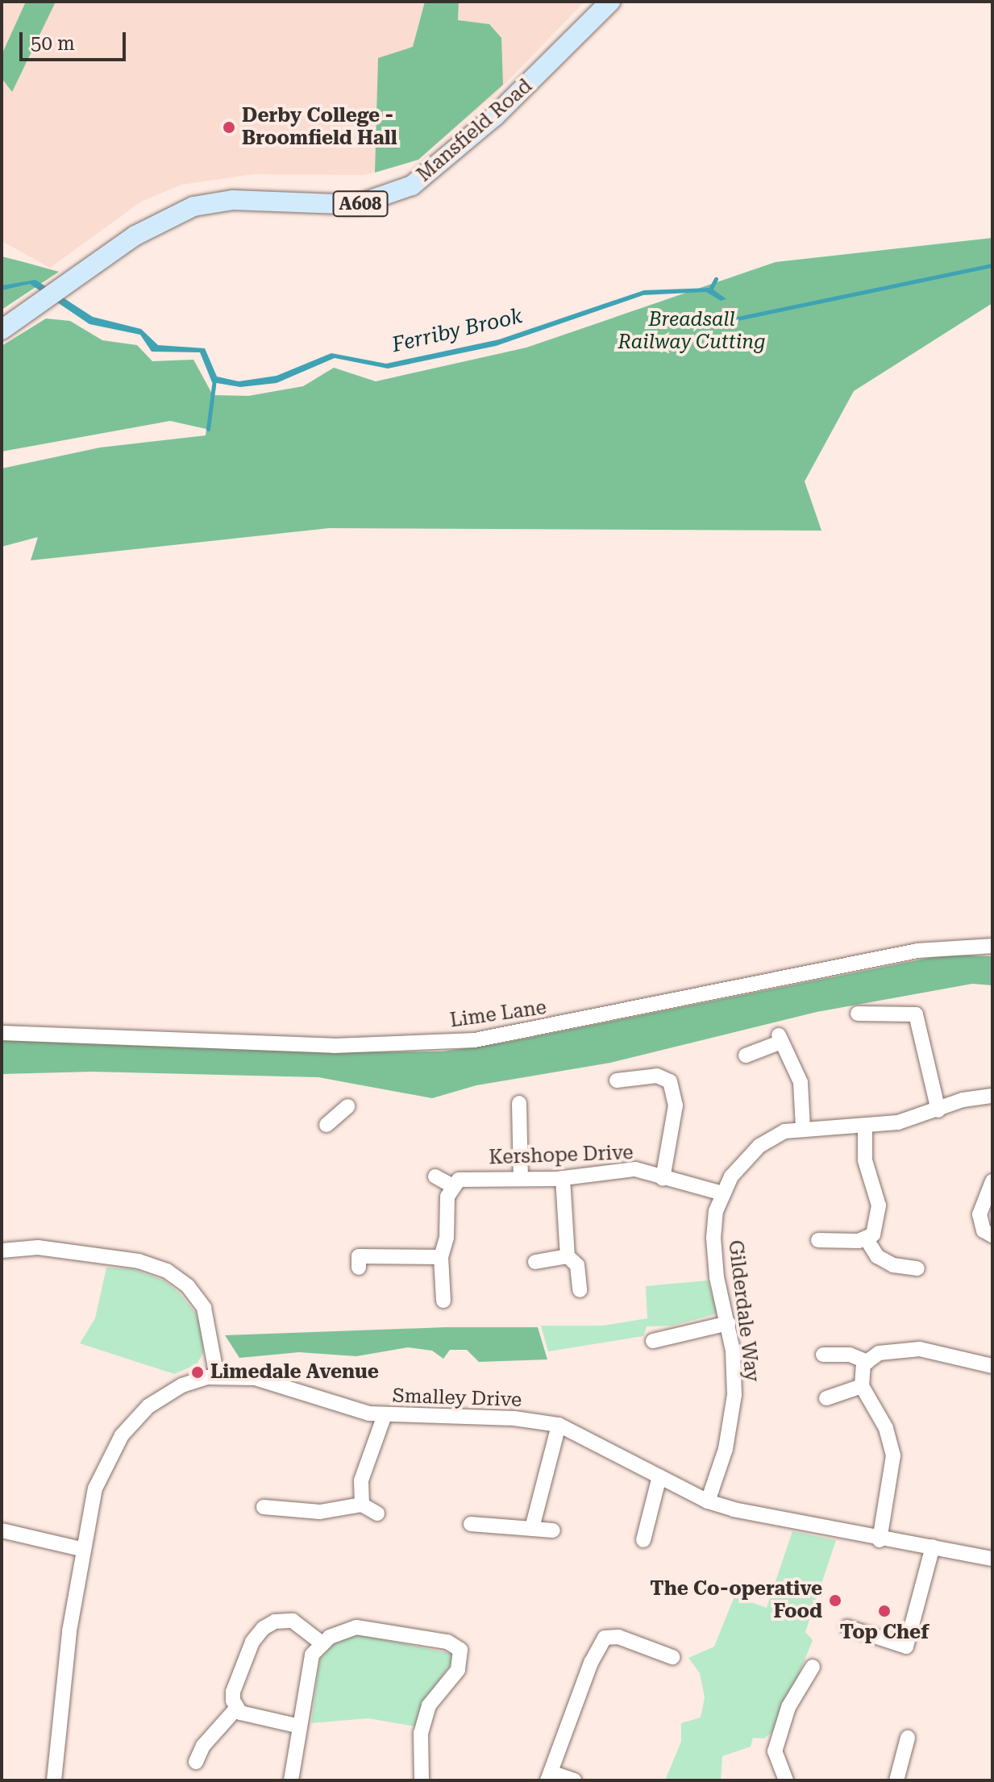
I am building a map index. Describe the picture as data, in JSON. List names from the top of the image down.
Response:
{
  "streets": {
    "main road": ["Mansfield Road", "A608"],
    "street": [
      "Lime Lane",
      "Kershope Drive",
      "Gilderdale Way",
      "Smalley Drive"
    ]
  },
  "crossings": [
    ["Kershope Drive", "Gilderdale Way"],
    ["Gilderdale Way", "Smalley Drive"]
  ],
  "water": ["Ferriby Brook"],
  "parks": ["Breadsall Railway Cutting"],
  "places": [
    "Derby College - Broomfield Hall",
    "Limedale Avenue",
    "The Co-operative Food",
    "Top Chef"
  ],
  "scale_bar": "50 m"
}
